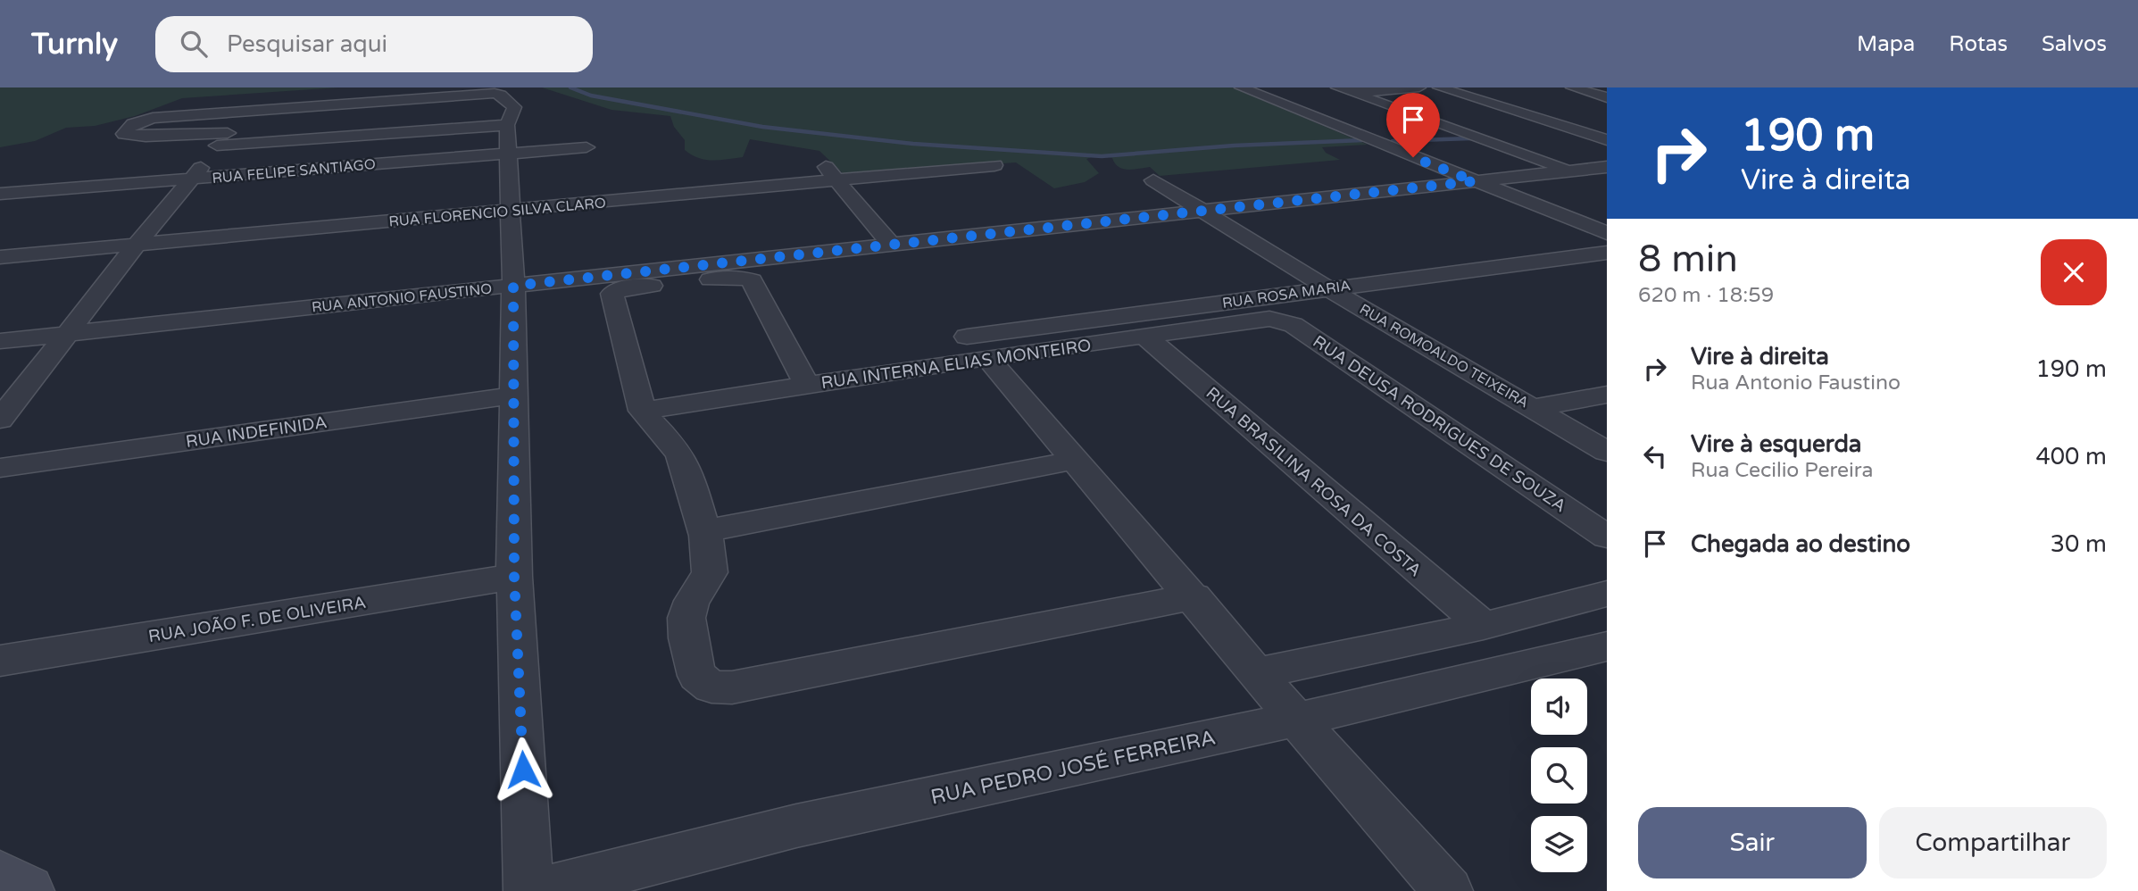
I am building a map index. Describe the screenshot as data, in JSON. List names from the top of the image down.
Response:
{
  "streets": {
    "street": [
      "RUA FELIPE SANTIAGO",
      "RUA FLORENCIO SILVA CLARO",
      "RUA ROSA MARIA",
      "RUA ANTONIO FAUSTINO",
      "RUA ROMOALDO TEIXEIRA",
      "RUA INTERNA ELIAS MONTEIRO",
      "RUA DEUSA RODRIGUES DE SOUZA",
      "RUA INDEFINIDA",
      "RUA BRASILINA ROSA DA COSTA",
      "RUA JOÃO F. DE OLIVEIRA",
      "RUA PEDRO JOSÉ FERREIRA"
    ]
  },
  "crossings": [
    ["RUA ROSA MARIA", "RUA ROMOALDO TEIXEIRA"],
    ["RUA ROSA MARIA", "RUA INTERNA ELIAS MONTEIRO"],
    ["RUA ANTONIO FAUSTINO", "RUA ROMOALDO TEIXEIRA"],
    ["RUA INTERNA ELIAS MONTEIRO", "RUA DEUSA RODRIGUES DE SOUZA"],
    ["RUA INTERNA ELIAS MONTEIRO", "RUA BRASILINA ROSA DA COSTA"]
  ],
  "page": {
    "header": "Turnly",
    "search": "Pesquisar aqui",
    "nav": ["Mapa", "Rotas", "Salvos"],
    "turn": ["190 m", "Vire à direita"],
    "heading": ["8 min", "620 m · 18:59"],
    "list": [
      {
        "name": "Vire à direita",
        "note": "Rua Antonio Faustino",
        "value": "190 m"
      },
      {
        "name": "Vire à esquerda",
        "note": "Rua Cecilio Pereira",
        "value": "400 m"
      },
      {
        "name": "Chegada ao destino",
        "value": "30 m"
      }
    ],
    "buttons": ["Sair", "Compartilhar"]
  }
}
